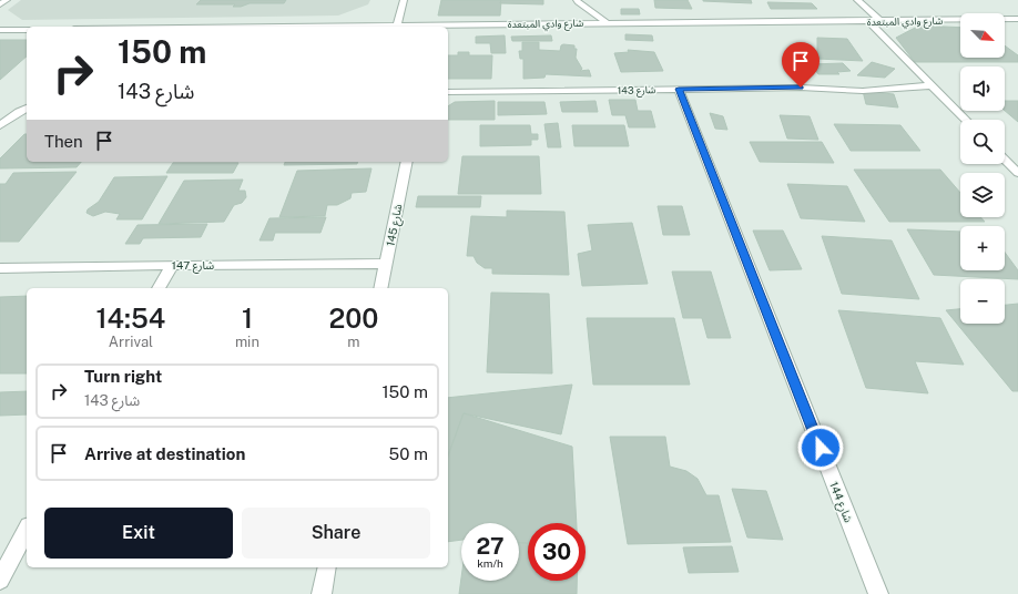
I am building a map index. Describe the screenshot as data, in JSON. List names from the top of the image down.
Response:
{
  "streets": {
    "street": [
      "شارع وادي المبتعدة",
      "شارع 143",
      "شارع 145",
      "شارع 147",
      "شارع 144"
    ]
  },
  "crossings": [
    ["شارع 143", "شارع 144"],
    ["شارع 145", "شارع 147"]
  ],
  "north": "bottom right",
  "page": {
    "map_buttons": ["+", "−"],
    "turn": ["150 m", "شارع 143"],
    "then": "Then",
    "eta": [
      "14:54",
      "Arrival",
      "1",
      "min",
      "200",
      "m"
    ],
    "list": [
      {
        "name": "Turn right",
        "note": "شارع 143",
        "value": "150 m"
      },
      {
        "name": "Arrive at destination",
        "value": "50 m"
      }
    ],
    "buttons": ["Exit", "Share"],
    "speed": "27 km/h",
    "limit": "30"
  }
}
